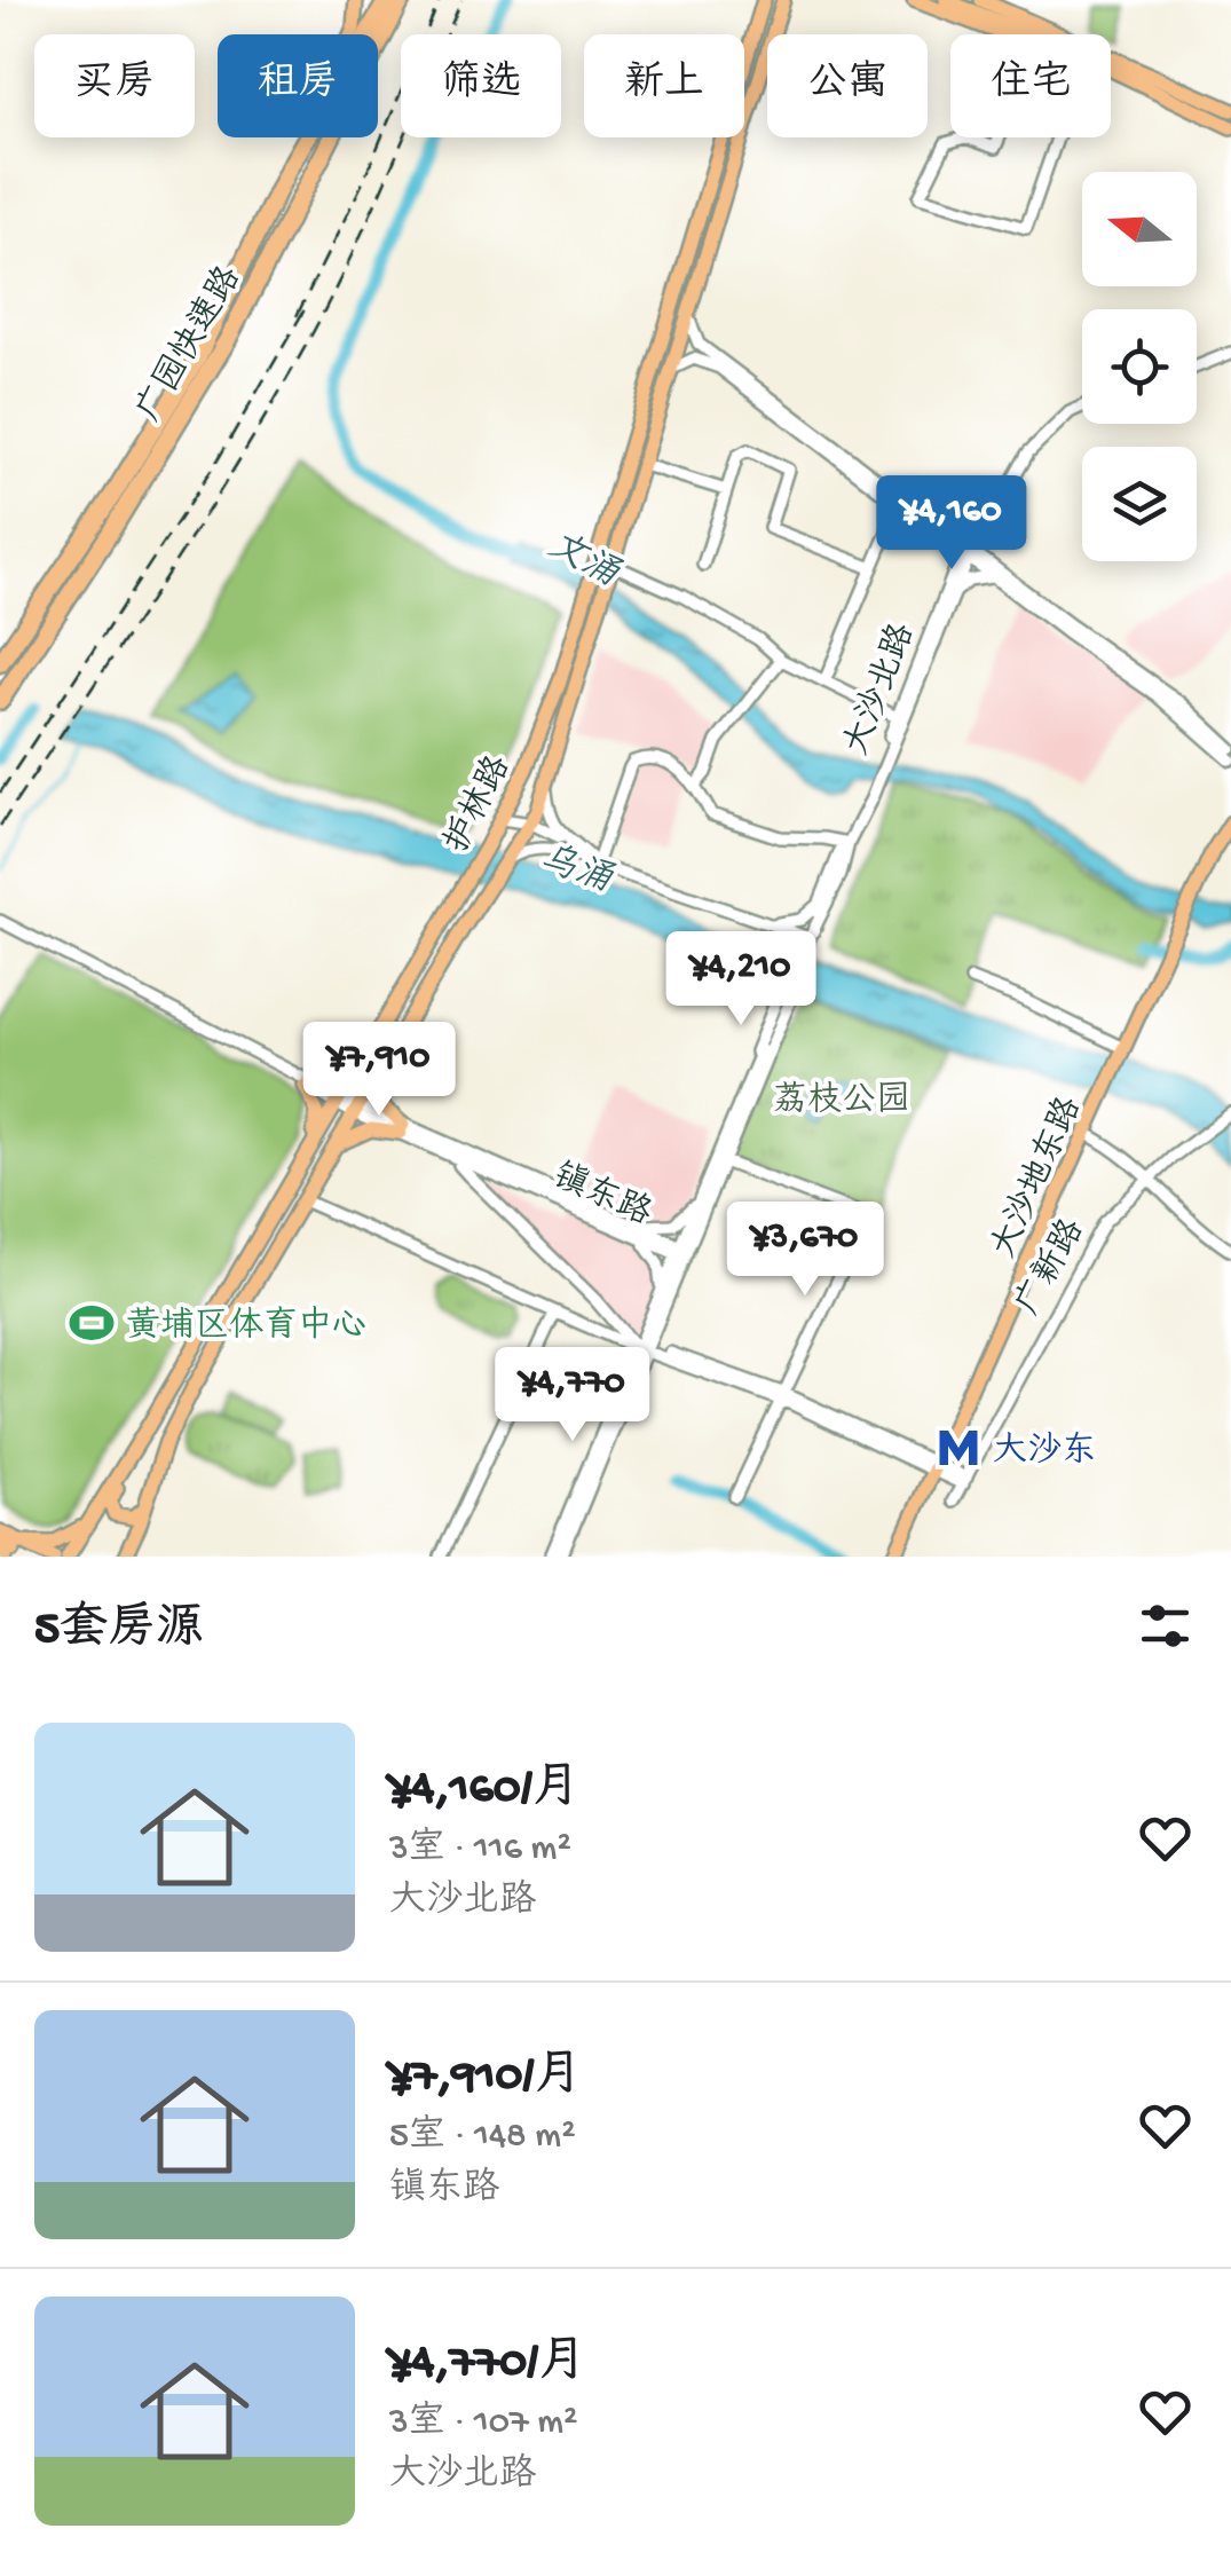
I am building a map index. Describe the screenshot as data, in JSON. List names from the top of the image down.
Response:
{
  "streets": {
    "highway": ["广园快速路"],
    "main road": ["护林路", "大沙地东路"],
    "street": ["大沙北路", "镇东路", "广新路"]
  },
  "crossings": [
    ["大沙北路", "护林路"],
    ["大沙北路", "镇东路"],
    ["护林路", "镇东路"]
  ],
  "water": ["文涌", "乌涌"],
  "parks": ["荔枝公园"],
  "places": {
    "sports": ["黄埔区体育中心"],
    "metro station": ["大沙东"]
  },
  "north": "left",
  "page": {
    "chip": [
      "买房",
      "租房",
      "筛选",
      "新上",
      "公寓",
      "住宅"
    ],
    "price": [
      "¥4,160",
      "¥4,210",
      "¥7,910",
      "¥3,670",
      "¥4,770"
    ],
    "heading": "5套房源",
    "list": [
      {
        "name": "¥4,160/月",
        "note": "3室 · 116 m² · 大沙北路"
      },
      {
        "name": "¥7,910/月",
        "note": "5室 · 148 m² · 镇东路"
      },
      {
        "name": "¥4,770/月",
        "note": "3室 · 107 m² · 大沙北路"
      }
    ]
  }
}
